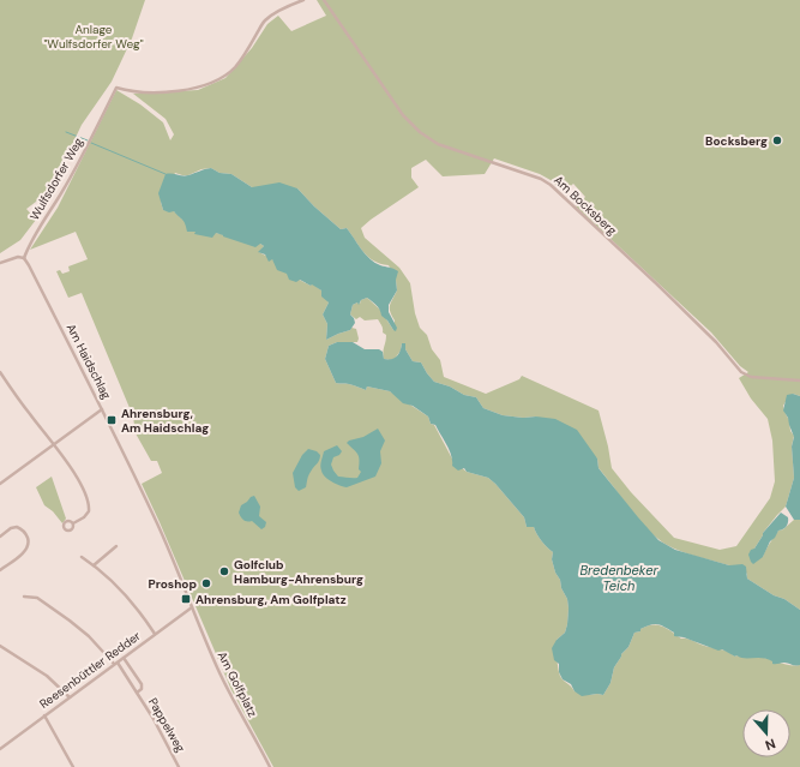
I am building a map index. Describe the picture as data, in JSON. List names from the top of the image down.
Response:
{
  "streets": {
    "street": [
      "Wulfsdorfer Weg",
      "Am Bocksberg",
      "Am Haidschlag",
      "Reesenbüttler Redder",
      "Am Golfplatz",
      "Pappelweg"
    ]
  },
  "crossings": [
    ["Wulfsdorfer Weg", "Am Haidschlag"],
    ["Am Haidschlag", "Reesenbüttler Redder"],
    ["Am Haidschlag", "Am Golfplatz"],
    ["Reesenbüttler Redder", "Am Golfplatz"],
    ["Reesenbüttler Redder", "Pappelweg"]
  ],
  "water": ["Bredenbeker Teich"],
  "parks": ["Anlage \"Wulfsdorfer Weg\""],
  "places": {
    "other": ["Bocksberg", "Golfclub Hamburg-Ahrensburg", "Proshop"],
    "transit": ["Ahrensburg, Am Haidschlag", "Ahrensburg, Am Golfplatz"]
  },
  "north": "bottom"
}
